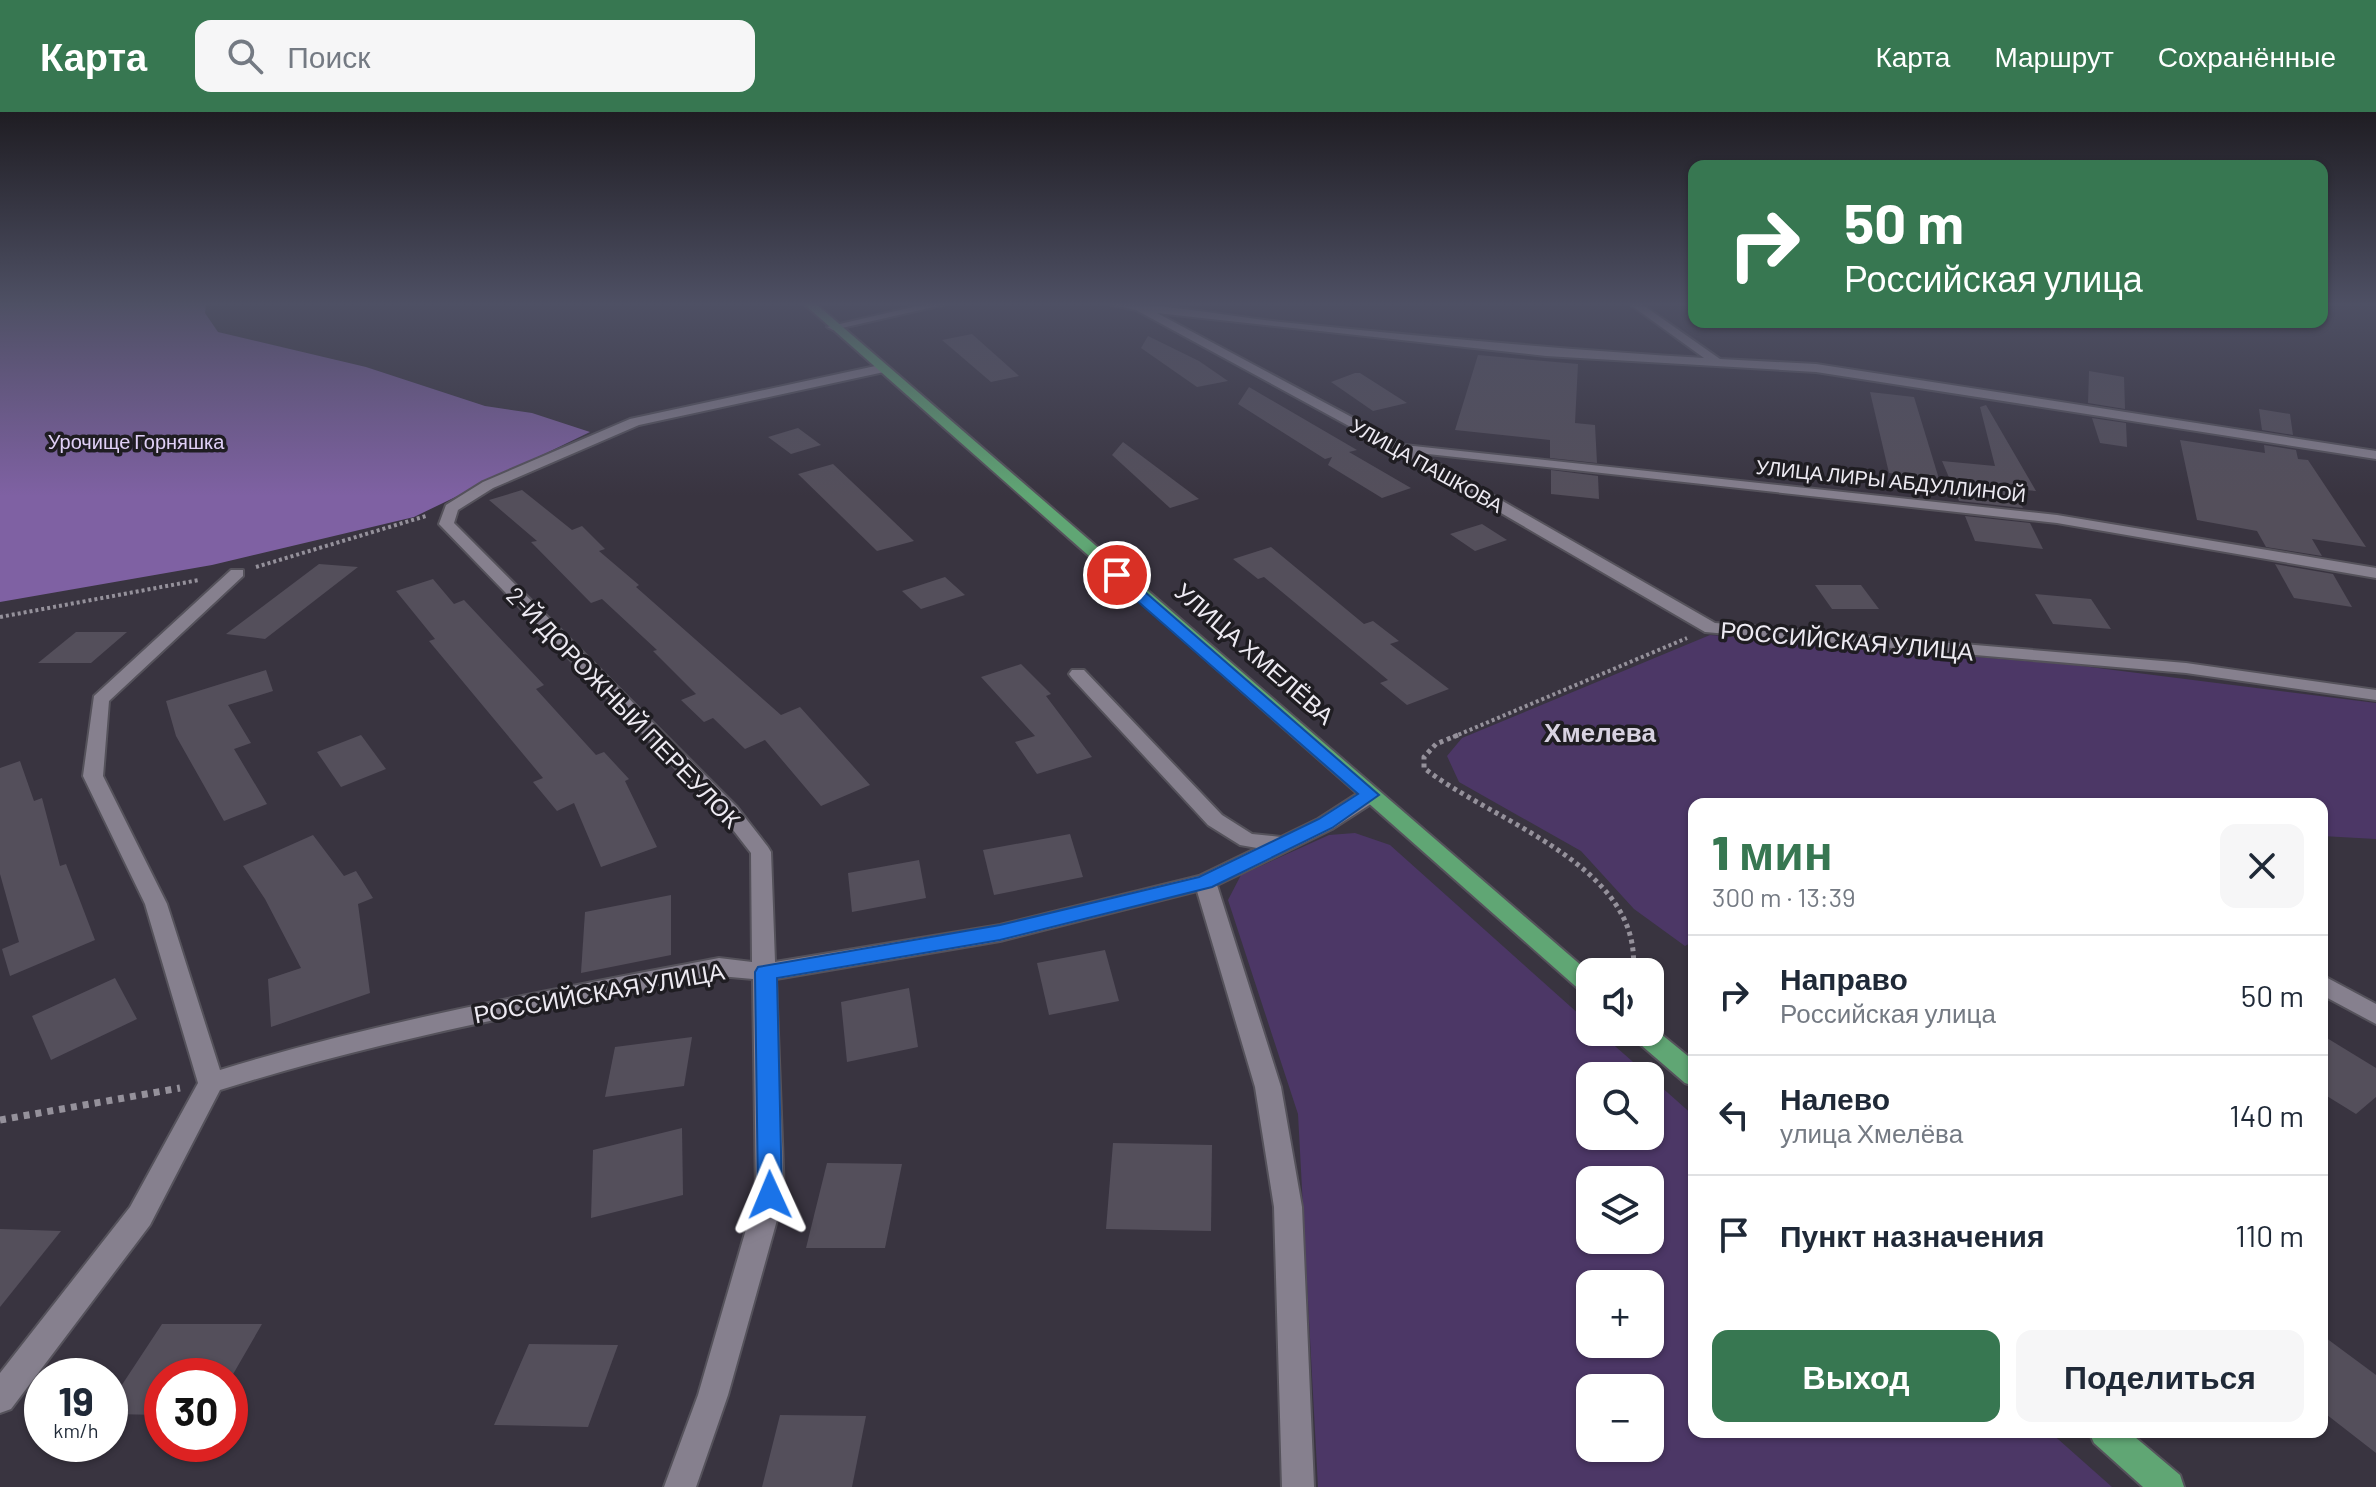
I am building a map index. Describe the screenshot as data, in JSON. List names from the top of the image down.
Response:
{
  "streets": {
    "main road": ["УЛИЦА ХМЕЛЁВА"],
    "street": [
      "УЛИЦА ПАШКОВА",
      "УЛИЦА ЛИРЫ АБДУЛЛИНОЙ",
      "РОССИЙСКАЯ УЛИЦА",
      "2-Й ДОРОЖНЫЙ ПЕРЕУЛОК"
    ]
  },
  "crossings": [
    ["УЛИЦА ПАШКОВА", "УЛИЦА ЛИРЫ АБДУЛЛИНОЙ"],
    ["УЛИЦА ПАШКОВА", "РОССИЙСКАЯ УЛИЦА"],
    ["РОССИЙСКАЯ УЛИЦА", "УЛИЦА ХМЕЛЁВА"],
    ["РОССИЙСКАЯ УЛИЦА", "2-Й ДОРОЖНЫЙ ПЕРЕУЛОК"]
  ],
  "districts": ["Хмелева"],
  "parks": ["Урочище Горняшка"],
  "page": {
    "header": "Карта",
    "search": "Поиск",
    "nav": ["Карта", "Маршрут", "Сохранённые"],
    "turn": ["50 m", "Российская улица"],
    "heading": ["1 мин", "300 m · 13:39"],
    "list": [
      {
        "name": "Направо",
        "note": "Российская улица",
        "value": "50 m"
      },
      {
        "name": "Налево",
        "note": "улица Хмелёва",
        "value": "140 m"
      },
      {
        "name": "Пункт назначения",
        "value": "110 m"
      }
    ],
    "map_buttons": ["+", "−"],
    "buttons": ["Выход", "Поделиться"],
    "speed": "19 km/h",
    "limit": "30"
  }
}
